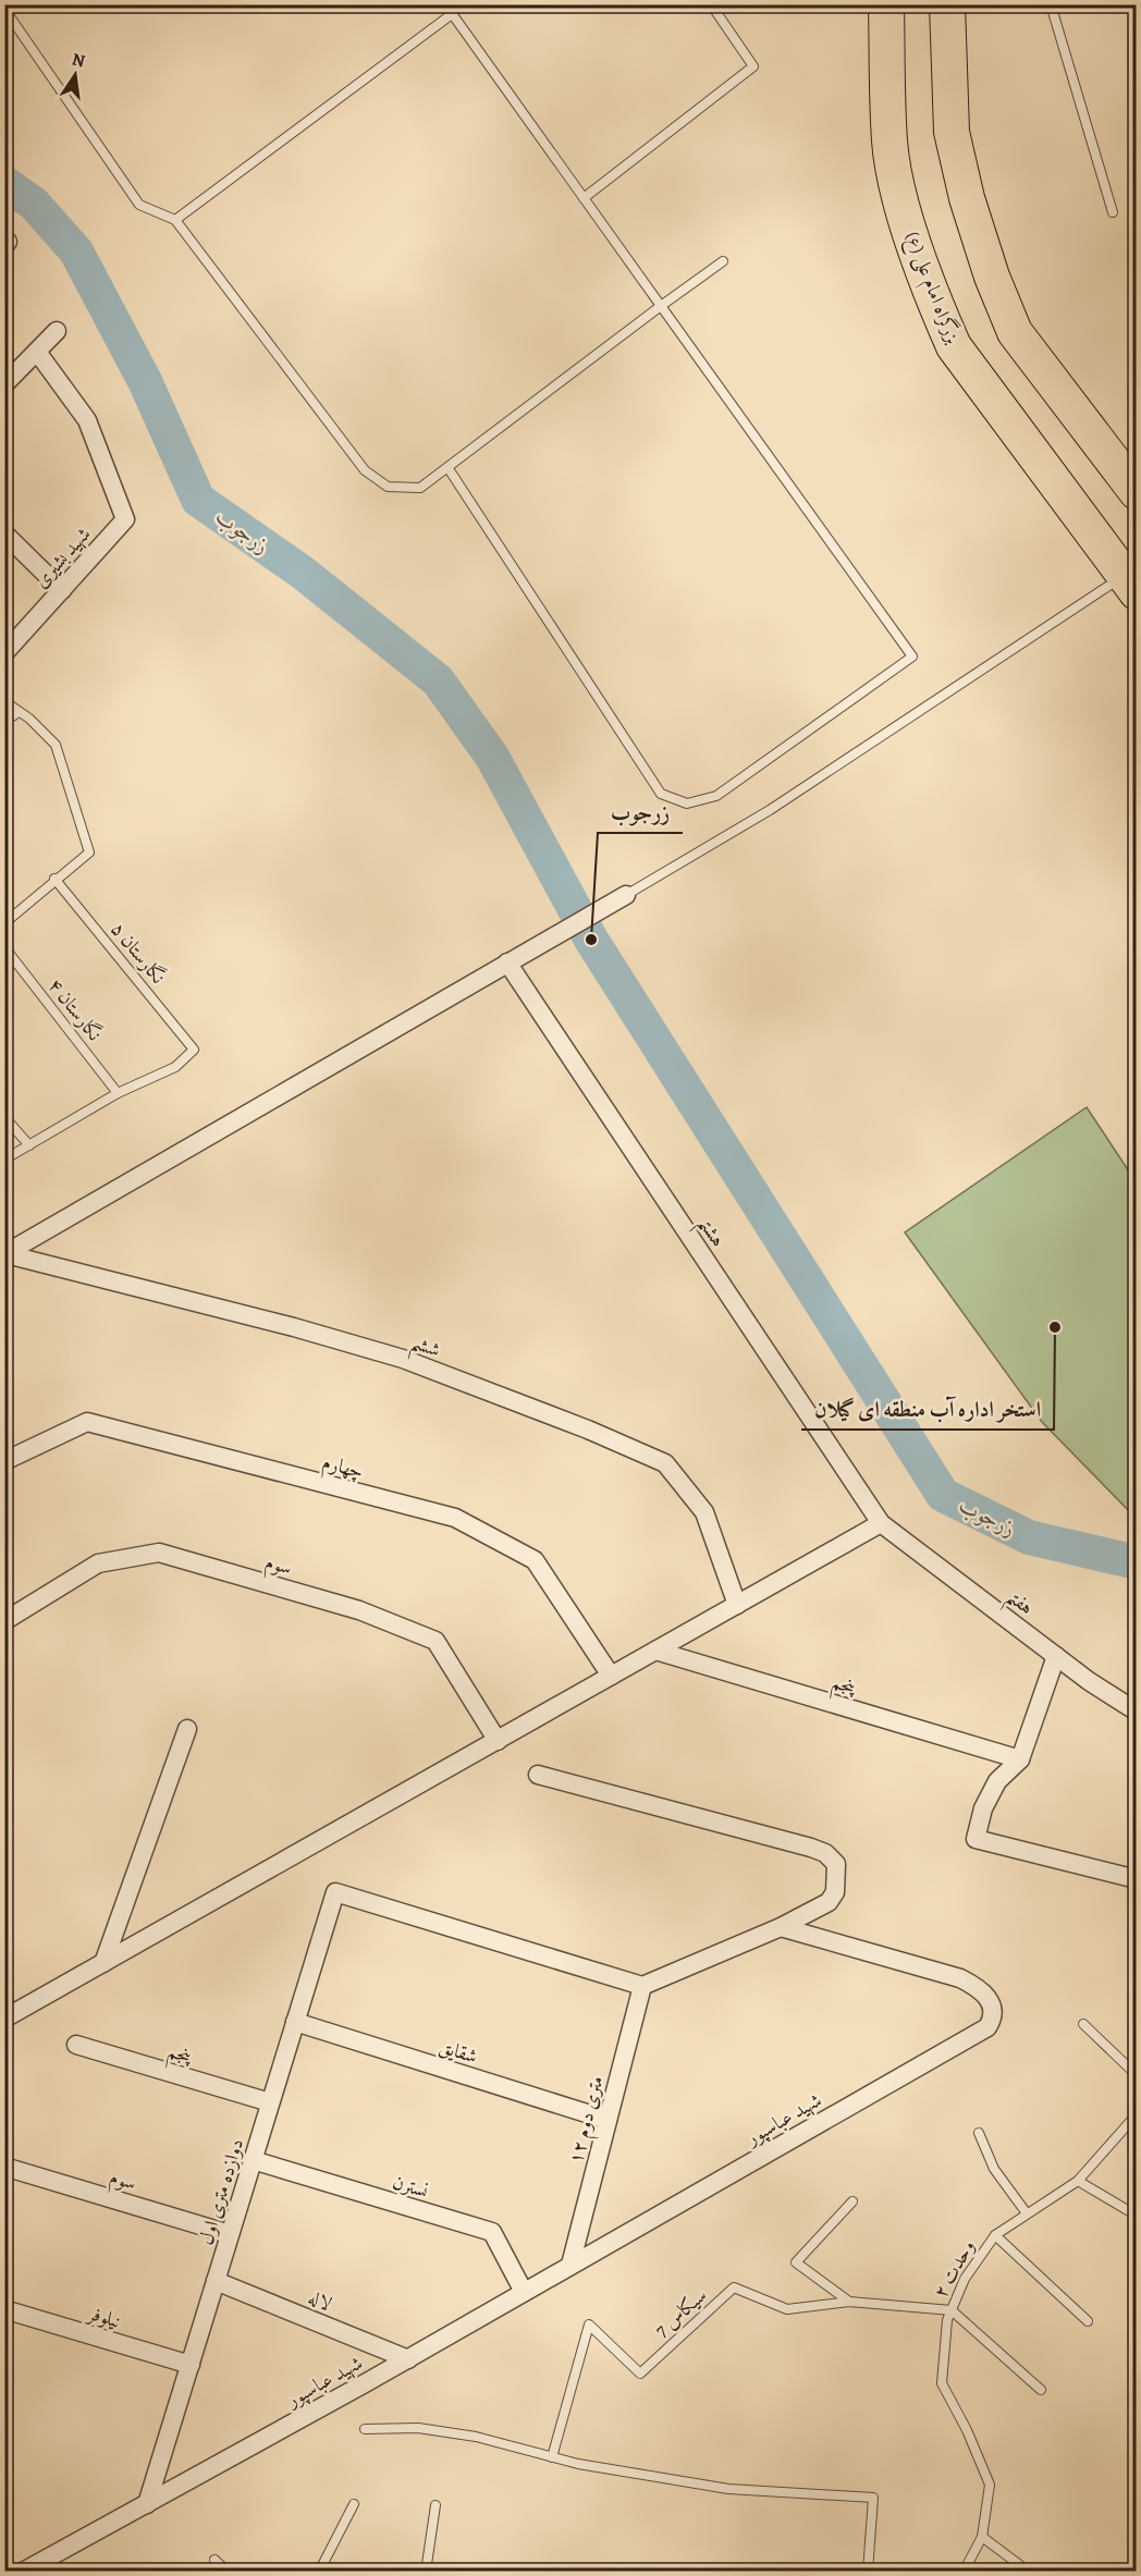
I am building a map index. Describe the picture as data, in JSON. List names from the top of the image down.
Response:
{
  "streets": {
    "highway": ["بزرگراه امام علی (ع)"],
    "street": [
      "شهید بشیری",
      "هشتم",
      "ششم",
      "چهارم",
      "سوم",
      "هفتم",
      "پنجم",
      "شقایق",
      "شهید عباسپور",
      "۱۲ متری دوم",
      "نسترن",
      "دوازده متری اول",
      "لاله",
      "نیلوفر"
    ],
    "lane": [
      "نگارستان ۵",
      "نگارستان ۴",
      "وحدت ۲",
      "سیکاس 7"
    ]
  },
  "crossings": [
    ["نگارستان ۵", "نگارستان ۴"],
    ["هشتم", "هفتم"],
    ["سوم", "دوازده متری اول"],
    ["پنجم", "دوازده متری اول"],
    ["شقایق", "۱۲ متری دوم"],
    ["شقایق", "دوازده متری اول"],
    ["شهید عباسپور", "۱۲ متری دوم"],
    ["شهید عباسپور", "نسترن"],
    ["شهید عباسپور", "دوازده متری اول"],
    ["شهید عباسپور", "لاله"],
    ["۱۲ متری دوم", "دوازده متری اول"],
    ["نسترن", "دوازده متری اول"],
    ["دوازده متری اول", "لاله"],
    ["دوازده متری اول", "نیلوفر"],
    ["وحدت ۲", "سیکاس 7"]
  ],
  "water": ["زرجوب"],
  "places": ["زرجوب", "استخر اداره آب منطقه ای گیلان"],
  "north": "top"
}
